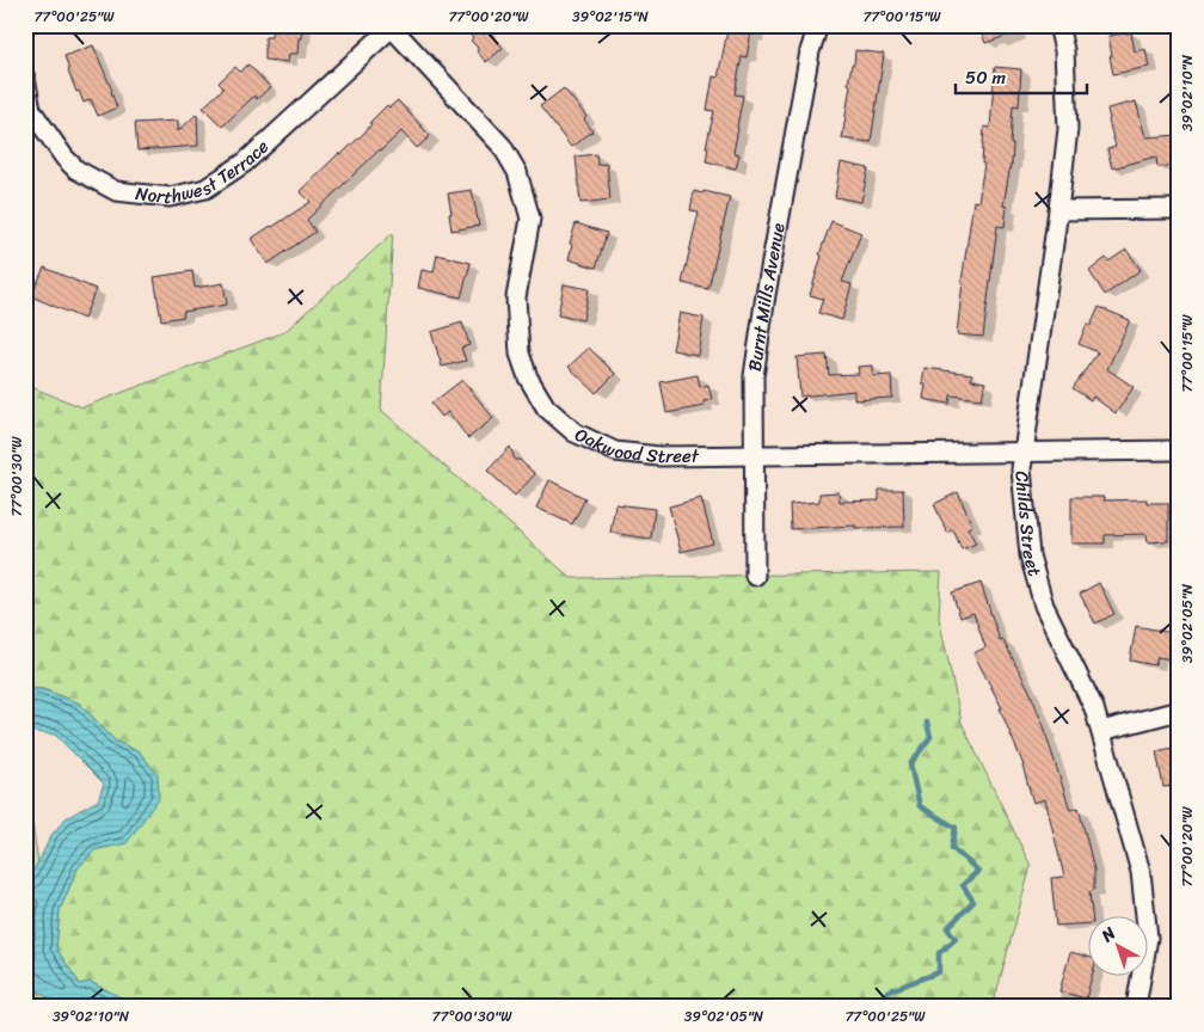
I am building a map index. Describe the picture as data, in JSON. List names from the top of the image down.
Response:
{
  "streets": {
    "street": [
      "Northwest Terrace",
      "Burnt Mills Avenue",
      "Oakwood Street",
      "Childs Street"
    ]
  },
  "crossings": [
    ["Northwest Terrace", "Oakwood Street"],
    ["Burnt Mills Avenue", "Oakwood Street"],
    ["Oakwood Street", "Childs Street"]
  ],
  "scale_bar": "50 m",
  "north": "top left",
  "coordinates": [
    "77°00'25\"W",
    "77°00'20\"W",
    "39°02'15\"N",
    "77°00'15\"W",
    "39°02'10\"N",
    "77°00'30\"W",
    "39°02'05\"N"
  ]
}
